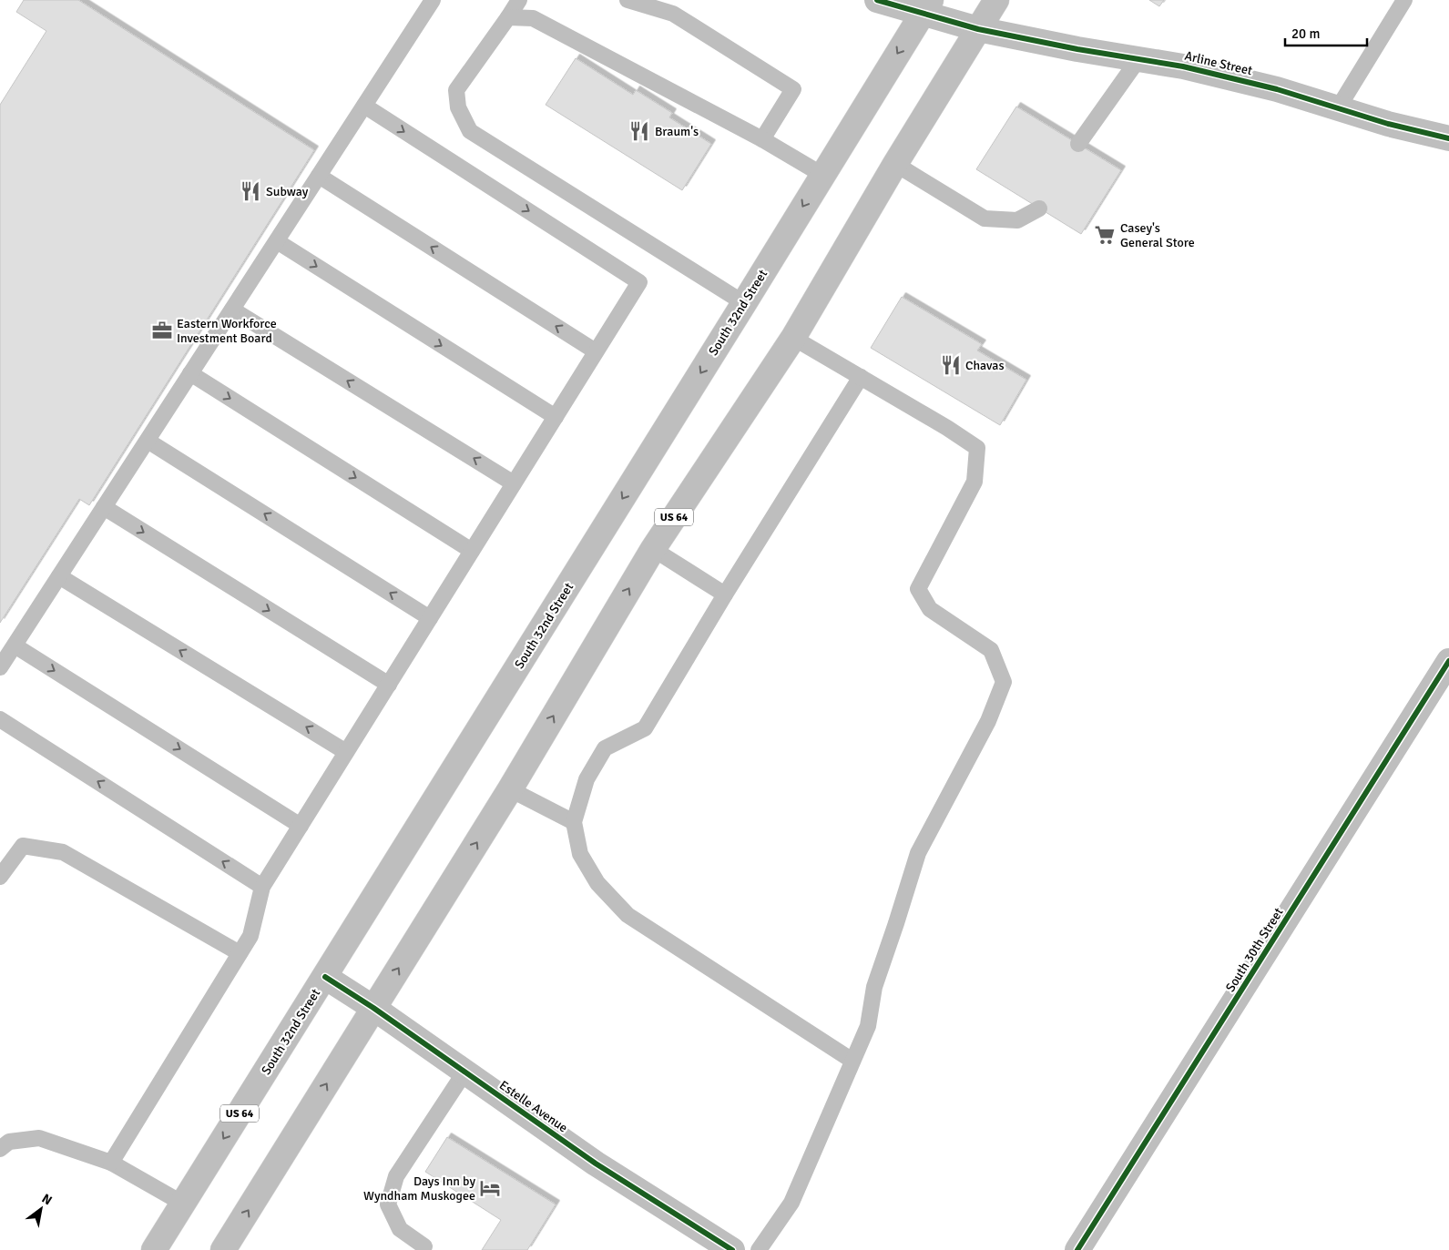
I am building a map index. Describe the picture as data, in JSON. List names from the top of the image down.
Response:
{
  "streets": {
    "main road": [
      "Arline Street",
      "South 32nd Street",
      "US 64",
      "South 30th Street",
      "Estelle Avenue"
    ]
  },
  "crossings": [
    ["Arline Street", "South 32nd Street"],
    ["Arline Street", "US 64"],
    ["South 32nd Street", "Estelle Avenue"],
    ["US 64", "Estelle Avenue"]
  ],
  "places": {
    "restaurant": ["Braum's", "Subway", "Chavas"],
    "supermarket": ["Casey's General Store"],
    "office": ["Eastern Workforce Investment Board"],
    "hotel": ["Days Inn by Wyndham Muskogee"]
  },
  "scale_bar": "20 m",
  "north": "top right"
}
